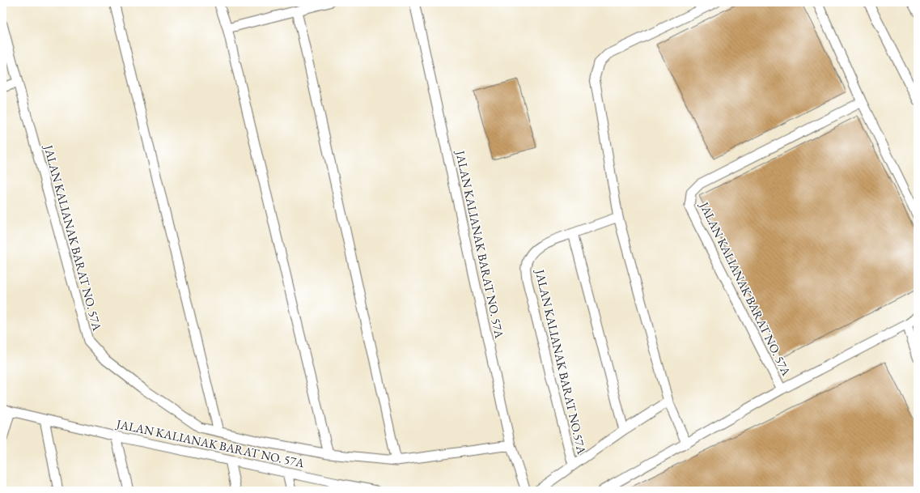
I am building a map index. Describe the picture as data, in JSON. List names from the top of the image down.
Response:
{
  "streets": {
    "lane": ["JALAN KALIANAK BARAT NO. 57A", "JALAN KALIANAK BARAT NO.57A"]
  }
}
